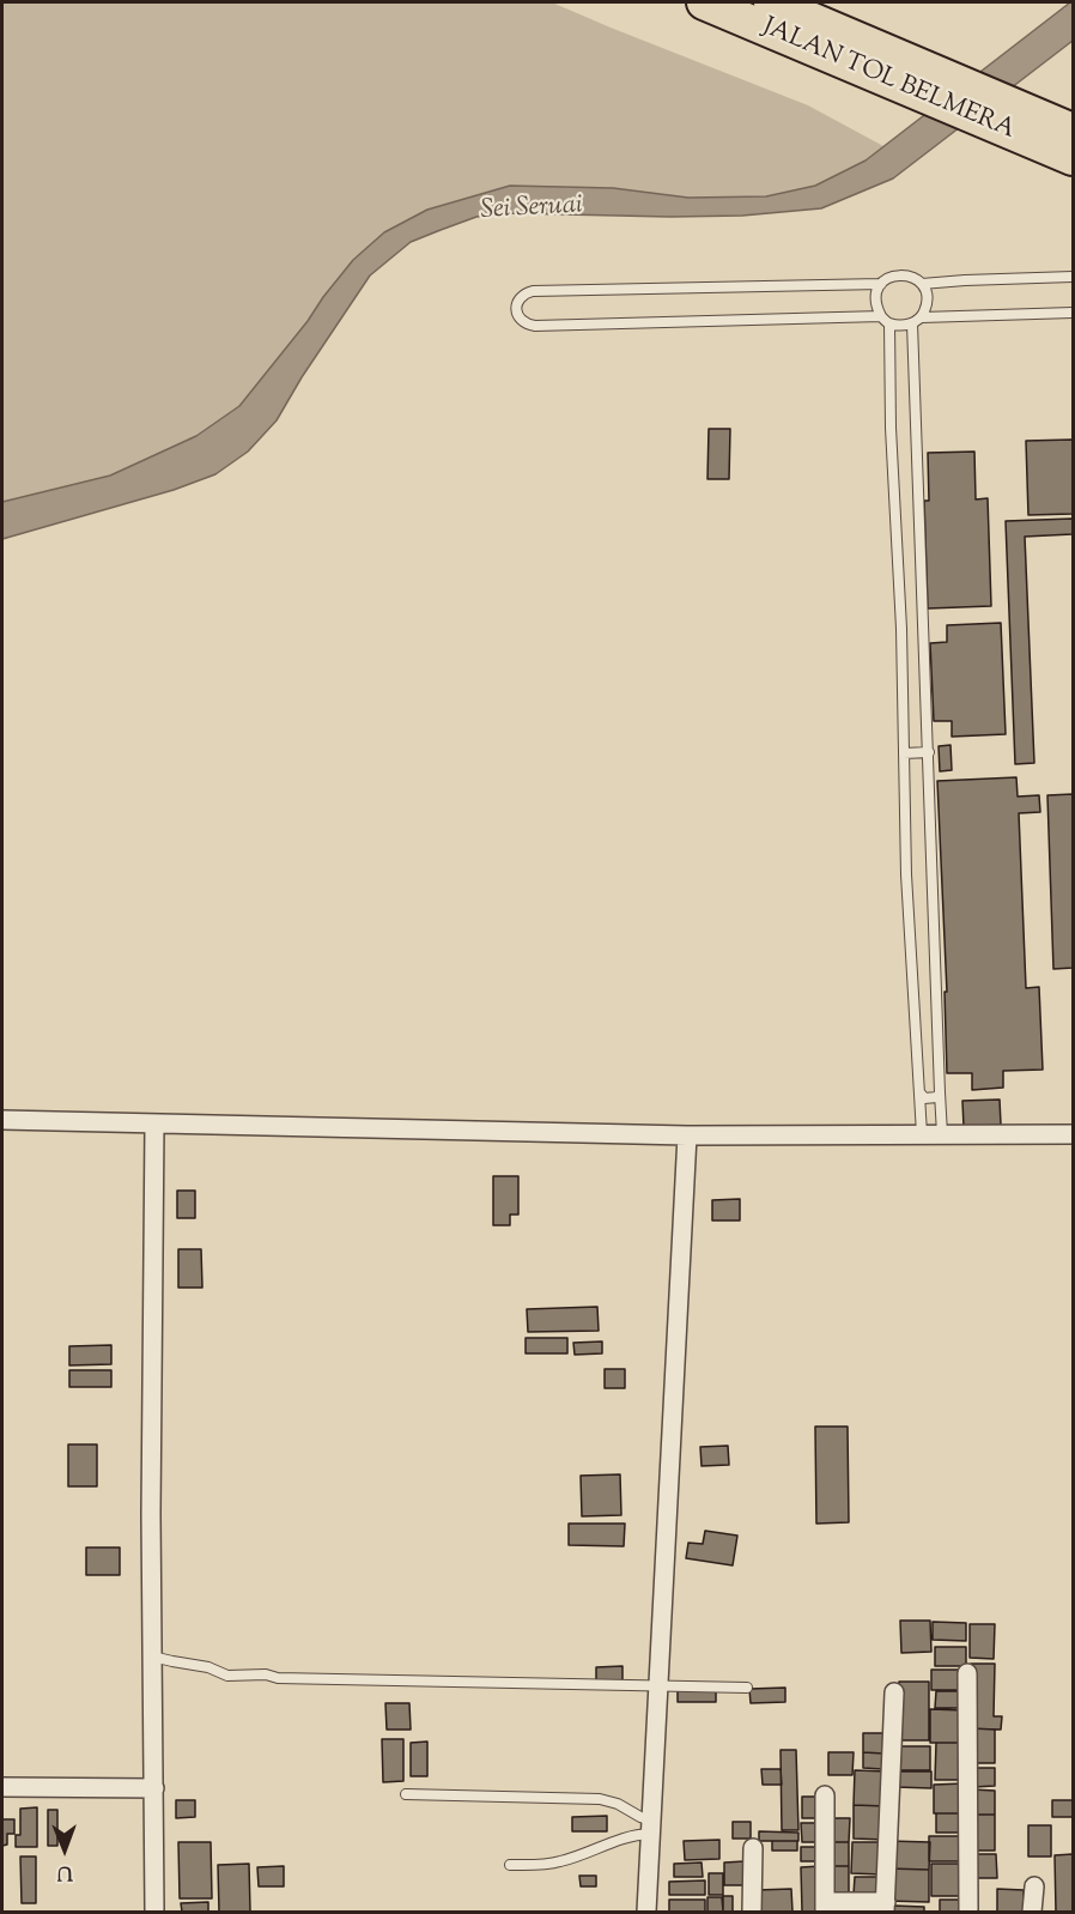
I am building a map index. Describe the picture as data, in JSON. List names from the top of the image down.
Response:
{
  "streets": {
    "highway": ["JALAN TOL BELMERA"]
  },
  "water": ["Sei Seruai"],
  "north": "bottom"
}
